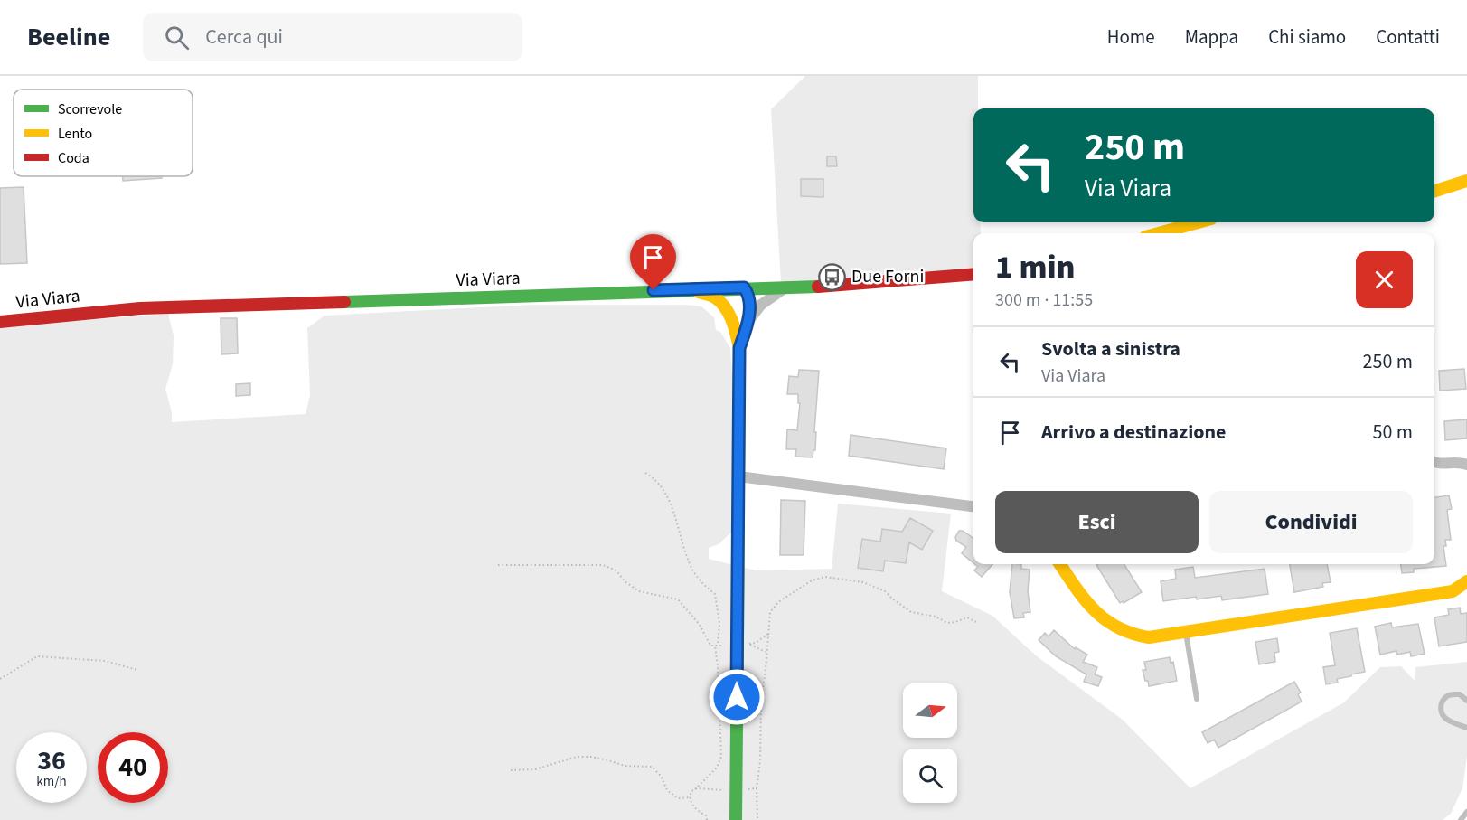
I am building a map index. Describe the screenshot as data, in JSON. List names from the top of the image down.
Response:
{
  "streets": {
    "main road": ["Via Viara"]
  },
  "places": {
    "bus stop": ["Due Forni"]
  },
  "legend": ["Scorrevole", "Lento", "Coda"],
  "north": "right",
  "page": {
    "header": "Beeline",
    "search": "Cerca qui",
    "nav": [
      "Home",
      "Mappa",
      "Chi siamo",
      "Contatti"
    ],
    "turn": ["250 m", "Via Viara"],
    "heading": ["1 min", "300 m · 11:55"],
    "list": [
      {
        "name": "Svolta a sinistra",
        "note": "Via Viara",
        "value": "250 m"
      },
      {
        "name": "Arrivo a destinazione",
        "value": "50 m"
      }
    ],
    "buttons": ["Esci", "Condividi"],
    "speed": "36 km/h",
    "limit": "40"
  }
}
